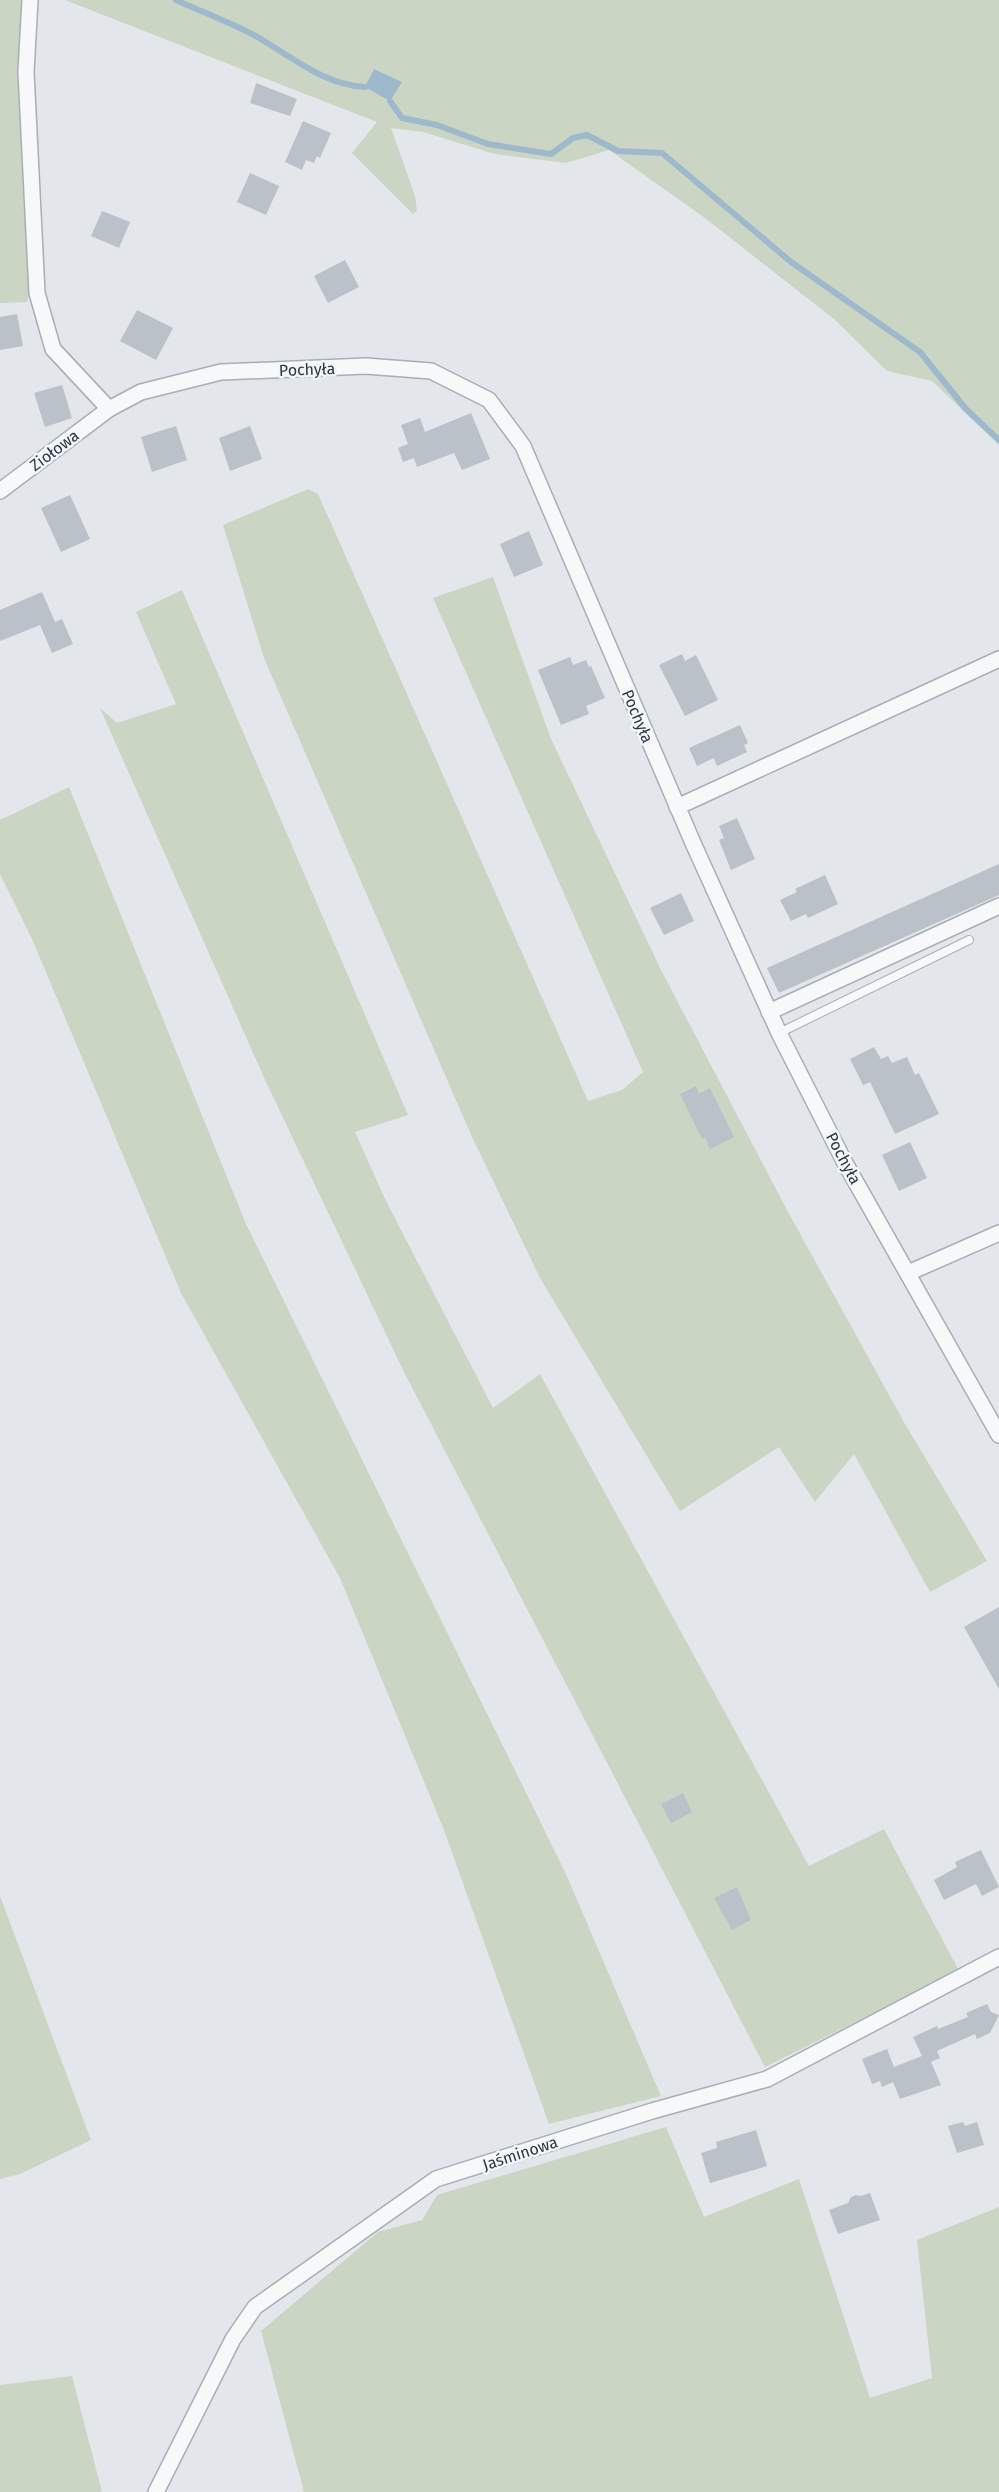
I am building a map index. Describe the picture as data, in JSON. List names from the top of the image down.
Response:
{
  "streets": {
    "street": ["Pochyła", "Ziołowa", "Jaśminowa"]
  },
  "crossings": [
    ["Pochyła", "Ziołowa"]
  ]
}
